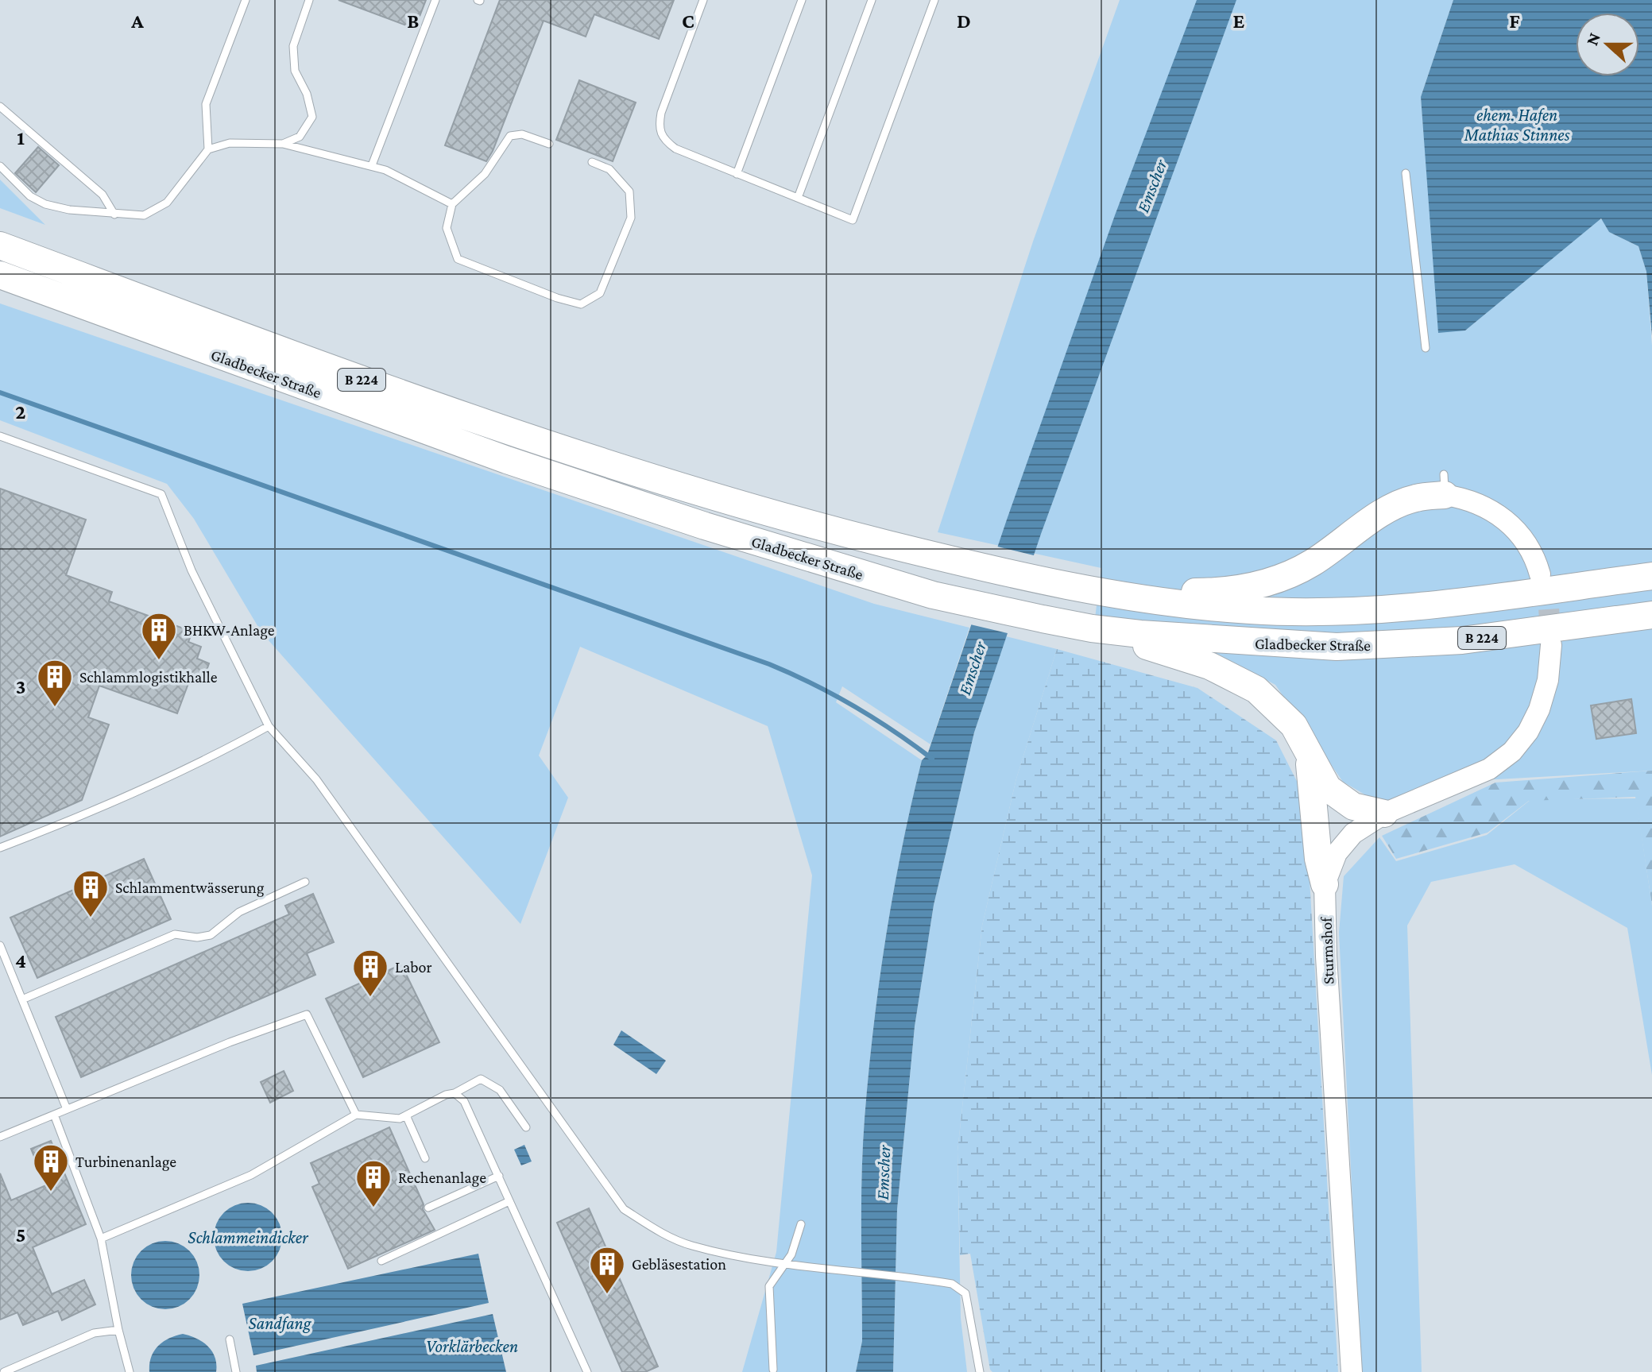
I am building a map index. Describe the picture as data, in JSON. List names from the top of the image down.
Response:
{
  "streets": {
    "highway": ["Gladbecker Straße", "B 224"],
    "street": ["Sturmshof"]
  },
  "water": [
    "ehem. Hafen Mathias Stinnes",
    "Emscher",
    "Schlammeindicker",
    "Sandfang",
    "Vorklärbecken"
  ],
  "places": {
    "building": [
      "BHKW-Anlage",
      "Schlammlogistikhalle",
      "Schlammentwässerung",
      "Labor",
      "Turbinenanlage",
      "Rechenanlage",
      "Gebläsestation"
    ]
  },
  "north": "left",
  "grid": {
    "columns": [
      "A",
      "B",
      "C",
      "D",
      "E",
      "F"
    ],
    "rows": [
      "1",
      "2",
      "3",
      "4",
      "5"
    ]
  }
}
